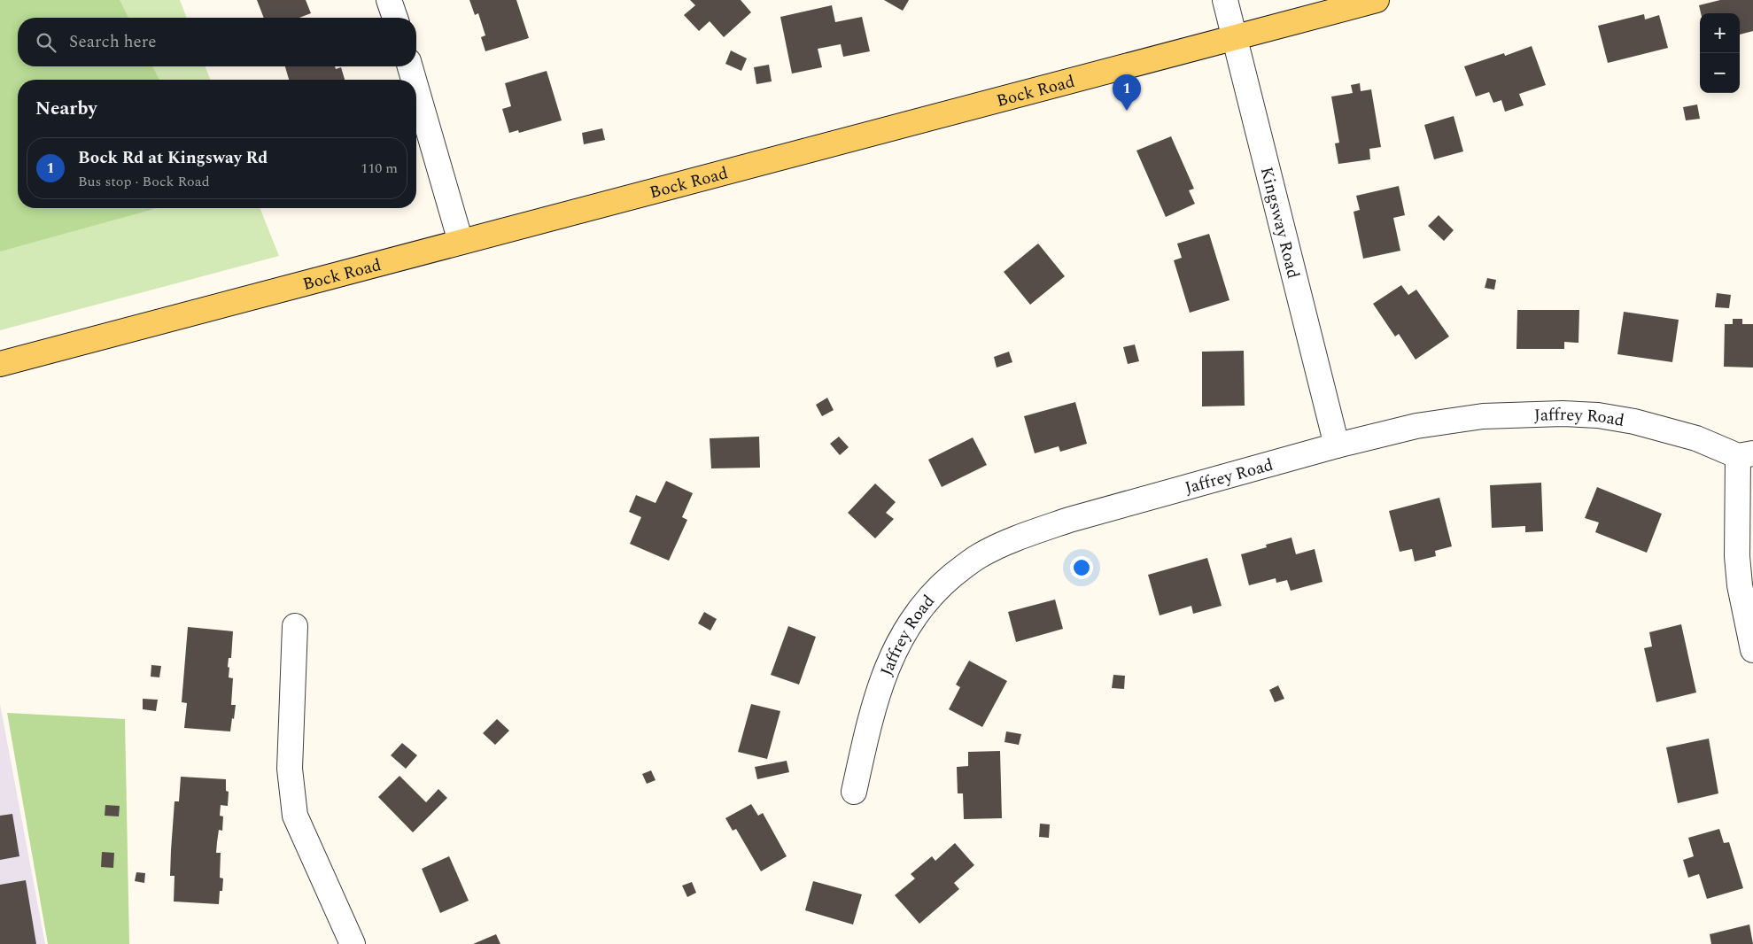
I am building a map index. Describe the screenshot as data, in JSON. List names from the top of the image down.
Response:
{
  "streets": {
    "main road": ["Bock Road"],
    "street": ["Kingsway Road", "Jaffrey Road"]
  },
  "crossings": [
    ["Bock Road", "Kingsway Road"],
    ["Kingsway Road", "Jaffrey Road"]
  ],
  "page": {
    "map_buttons": ["+", "−"],
    "search": "Search here",
    "pins": "1",
    "heading": "Nearby",
    "list": [
      {
        "mark": "1",
        "name": "Bock Rd at Kingsway Rd",
        "note": "Bus stop · Bock Road",
        "value": "110 m"
      }
    ]
  }
}
